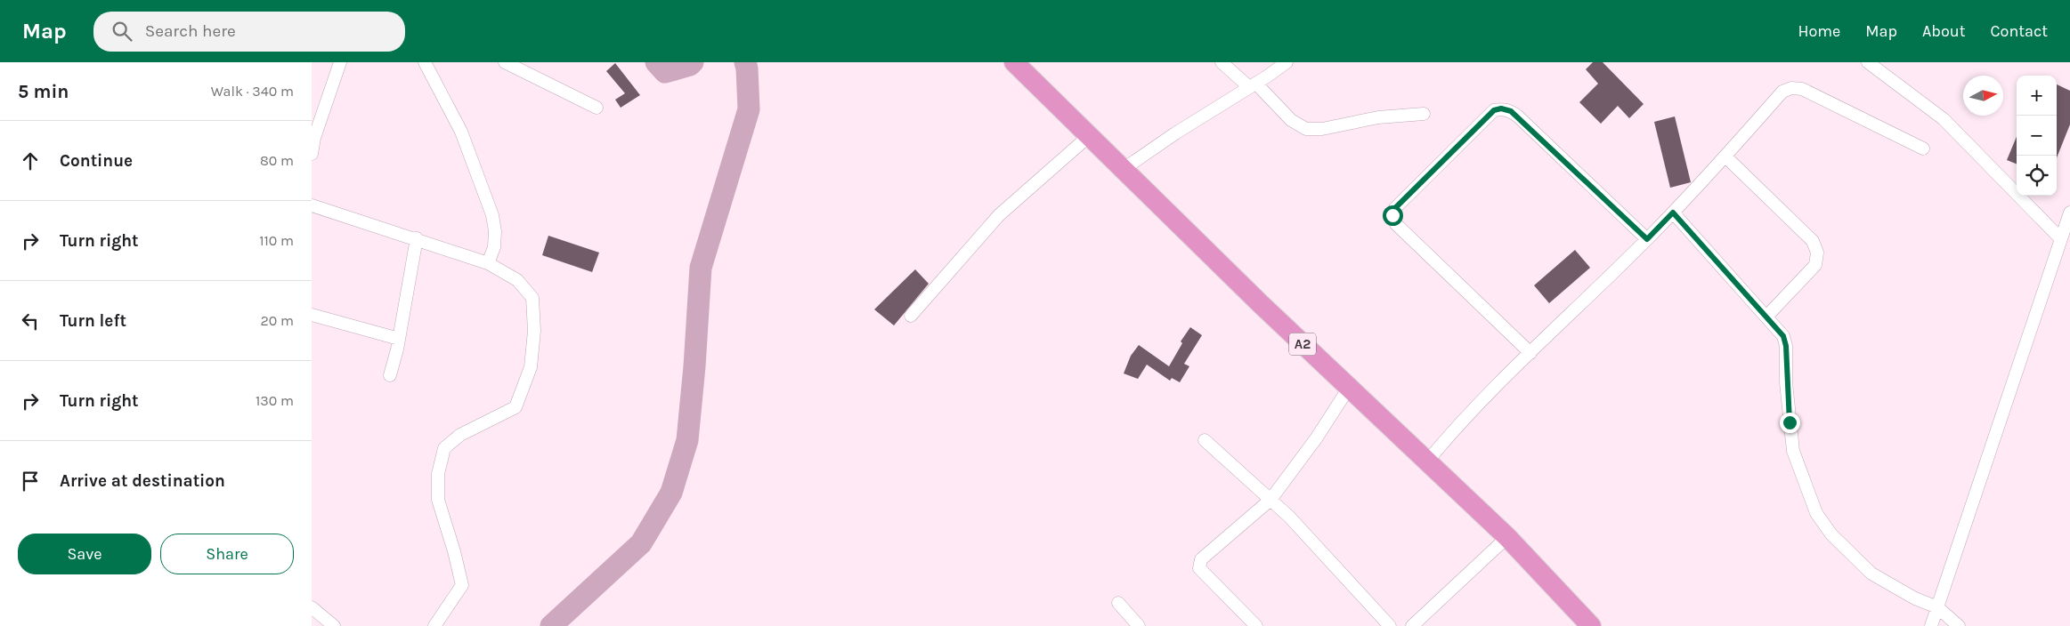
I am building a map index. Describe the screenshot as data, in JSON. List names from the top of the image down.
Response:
{
  "streets": {
    "highway": ["A2"]
  },
  "north": "right",
  "page": {
    "header": "Map",
    "search": "Search here",
    "nav": [
      "Home",
      "Map",
      "About",
      "Contact"
    ],
    "heading": ["5 min", "Walk · 340 m"],
    "map_buttons": ["+", "−"],
    "list": [
      ["Continue", "80 m"],
      ["Turn right", "110 m"],
      ["Turn left", "20 m"],
      ["Turn right", "130 m"],
      "Arrive at destination"
    ],
    "buttons": ["Save", "Share"]
  }
}
